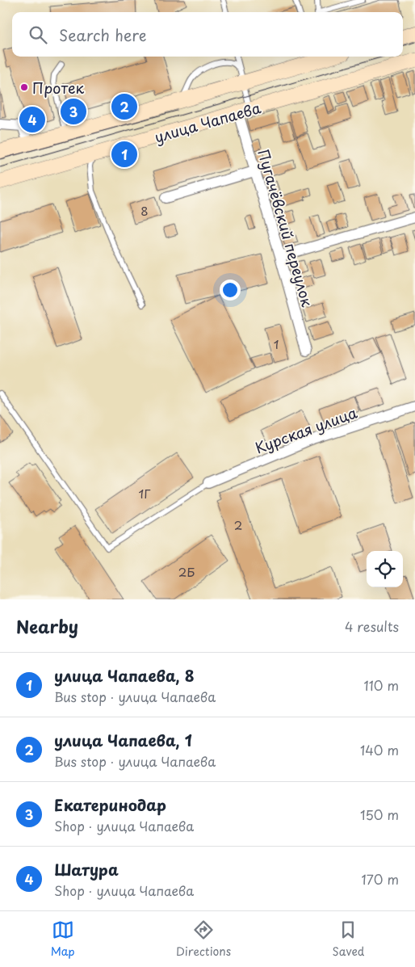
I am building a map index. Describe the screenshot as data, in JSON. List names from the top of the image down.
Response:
{
  "streets": {
    "main road": ["улица Чапаева"],
    "street": ["Пугачёвский переулок", "Курская улица"]
  },
  "crossings": [
    ["улица Чапаева", "Пугачёвский переулок"]
  ],
  "places": ["Протек"],
  "house_numbers": [
    "8",
    "1",
    "1Г",
    "2",
    "2Б"
  ],
  "page": {
    "search": "Search here",
    "pins": [
      "2",
      "3",
      "4",
      "1"
    ],
    "heading": ["Nearby", "4 results"],
    "list": [
      {
        "mark": "1",
        "name": "улица Чапаева, 8",
        "note": "Bus stop · улица Чапаева",
        "value": "110 m"
      },
      {
        "mark": "2",
        "name": "улица Чапаева, 1",
        "note": "Bus stop · улица Чапаева",
        "value": "140 m"
      },
      {
        "mark": "3",
        "name": "Екатеринодар",
        "note": "Shop · улица Чапаева",
        "value": "150 m"
      },
      {
        "mark": "4",
        "name": "Шатура",
        "note": "Shop · улица Чапаева",
        "value": "170 m"
      }
    ],
    "nav": ["Map", "Directions", "Saved"]
  }
}
